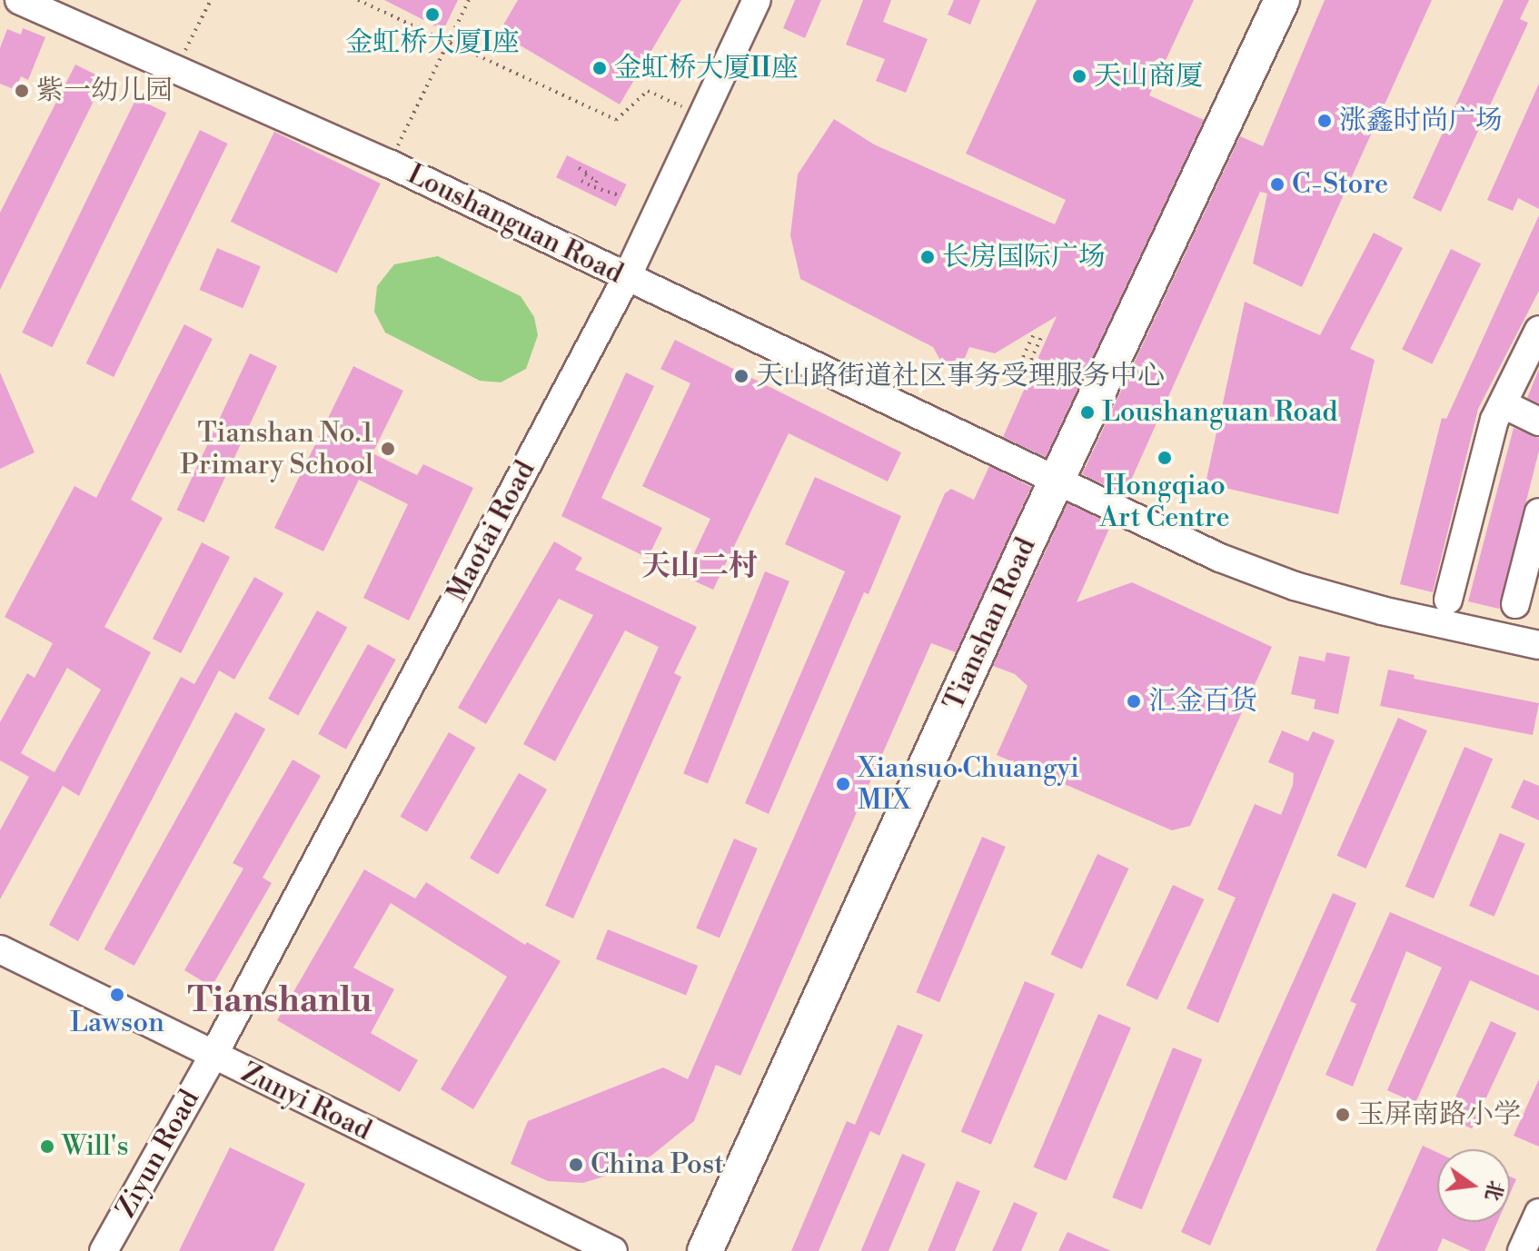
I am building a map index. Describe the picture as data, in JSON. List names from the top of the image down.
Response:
{
  "streets": {
    "main road": ["Tianshan Road"],
    "street": [
      "Loushanguan Road",
      "Maotai Road",
      "Zunyi Road",
      "Ziyun Road"
    ]
  },
  "crossings": [
    ["Loushanguan Road", "Maotai Road"],
    ["Loushanguan Road", "Tianshan Road"],
    ["Maotai Road", "Zunyi Road"],
    ["Maotai Road", "Ziyun Road"],
    ["Zunyi Road", "Ziyun Road"]
  ],
  "districts": ["天山二村", "Tianshanlu"],
  "places": [
    "金虹桥大厦I座",
    "金虹桥大厦II座",
    "天山商厦",
    "紫一幼儿园",
    "涨鑫时尚广场",
    "C-Store",
    "长房国际广场",
    "天山路街道社区事务受理服务中心",
    "Loushanguan Road",
    "Tianshan No.1 Primary School",
    "Hongqiao Art Centre",
    "汇金百货",
    "Xiansuo·Chuangyi MIX",
    "Lawson",
    "玉屏南路小学",
    "Will's",
    "China Post"
  ],
  "north": "right"
}
